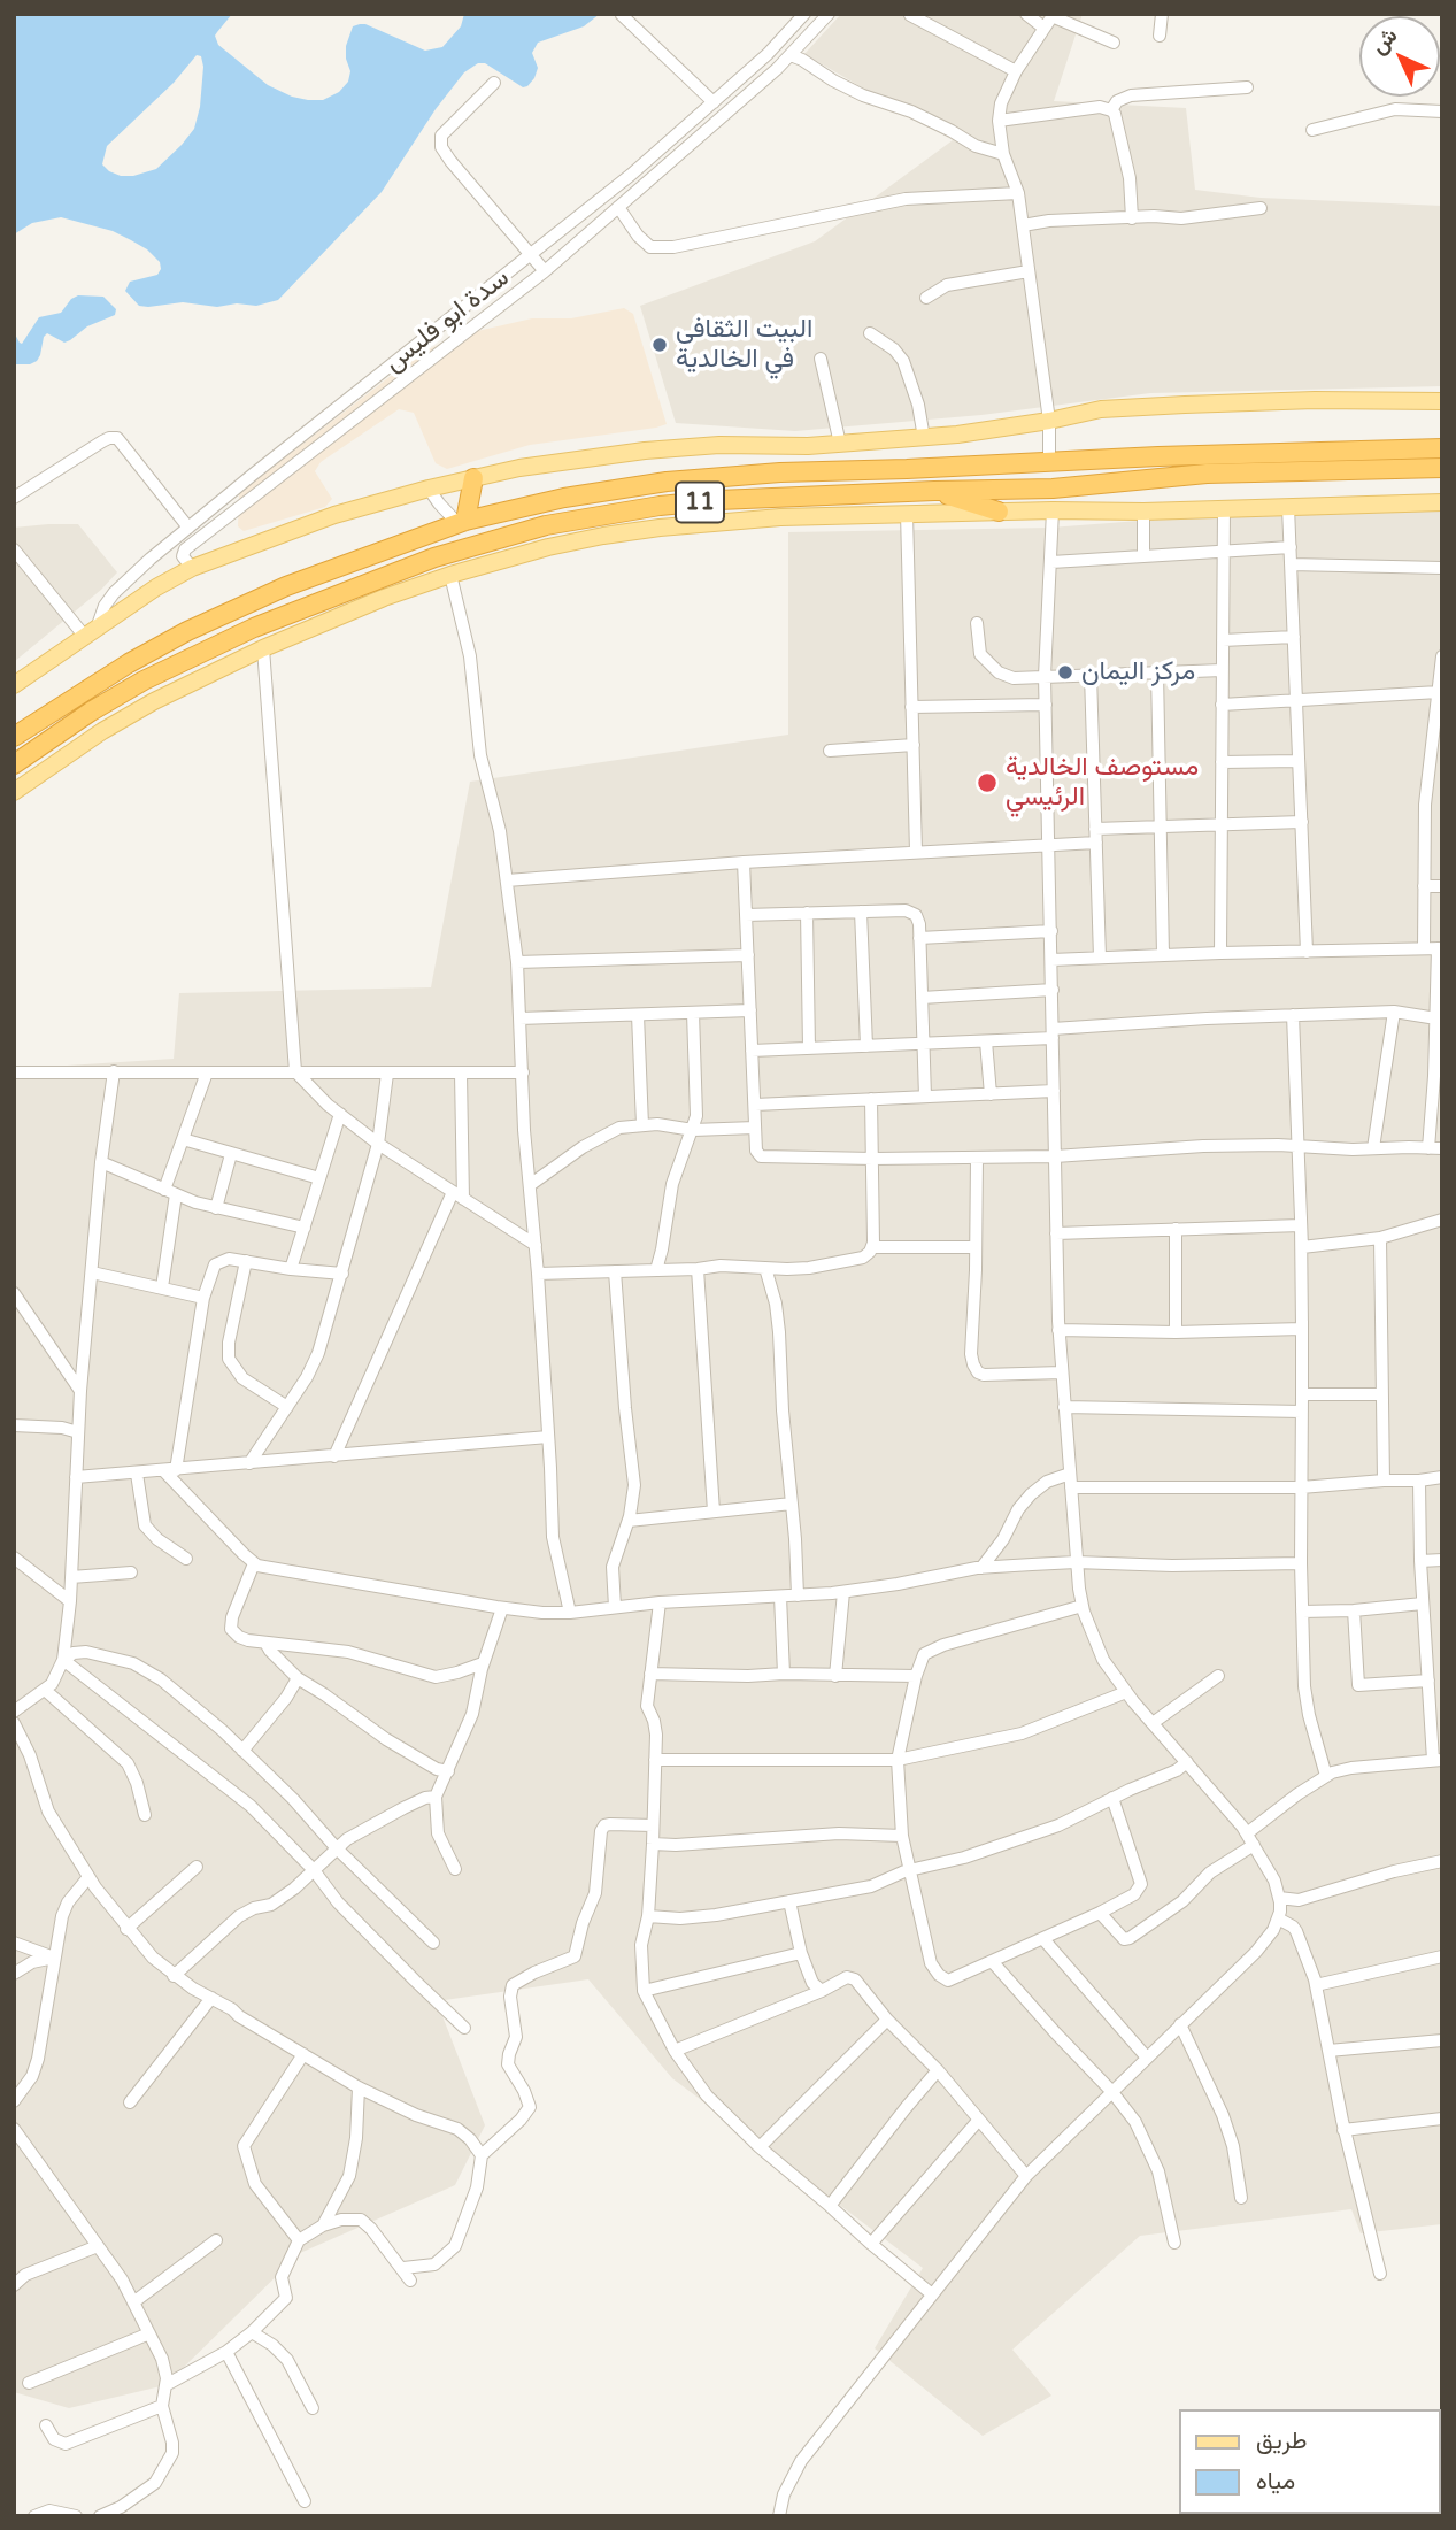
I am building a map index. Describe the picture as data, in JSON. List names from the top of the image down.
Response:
{
  "streets": {
    "highway": ["11"],
    "street": ["سدة ابو فليس"]
  },
  "places": ["البيت الثقافي في الخالدية", "مركز اليمان", "مستوصف الخالدية الرئيسي"],
  "legend": ["طريق", "مياه"],
  "north": "top left"
}
